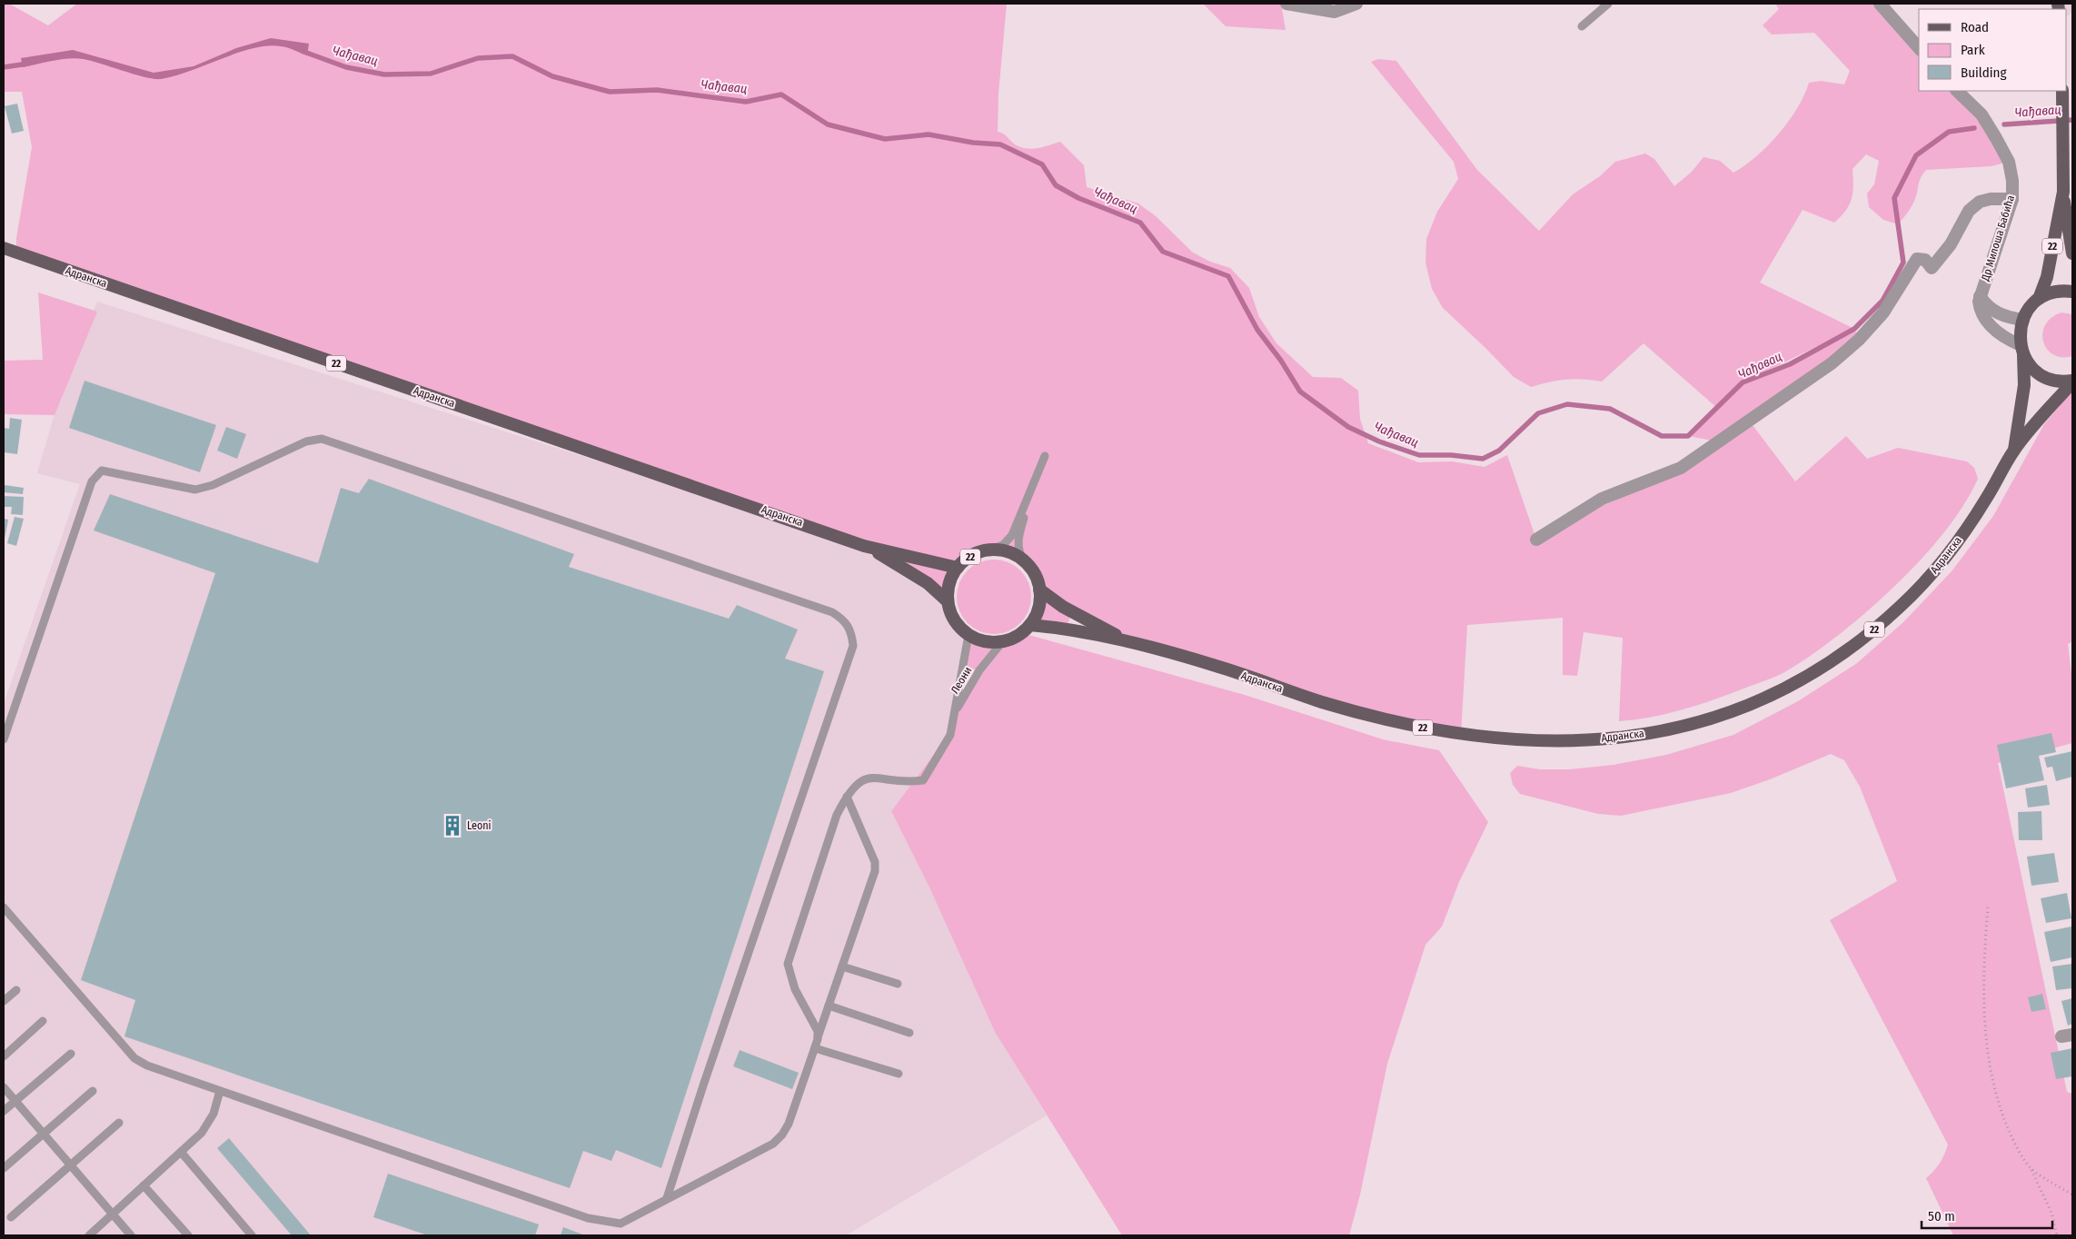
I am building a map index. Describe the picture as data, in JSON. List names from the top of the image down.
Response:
{
  "streets": {
    "main road": ["22", "Адранска"],
    "street": ["Др Милоша Бабића"],
    "lane": ["Леони"]
  },
  "crossings": [
    ["Др Милоша Бабића", "22"],
    ["Др Милоша Бабића", "Адранска"],
    ["22", "Адранска"],
    ["22", "Леони"],
    ["Адранска", "Леони"]
  ],
  "water": ["Чађавац"],
  "places": {
    "building": ["Leoni"]
  },
  "legend": ["Road", "Park", "Building"],
  "scale_bar": "50 m"
}
